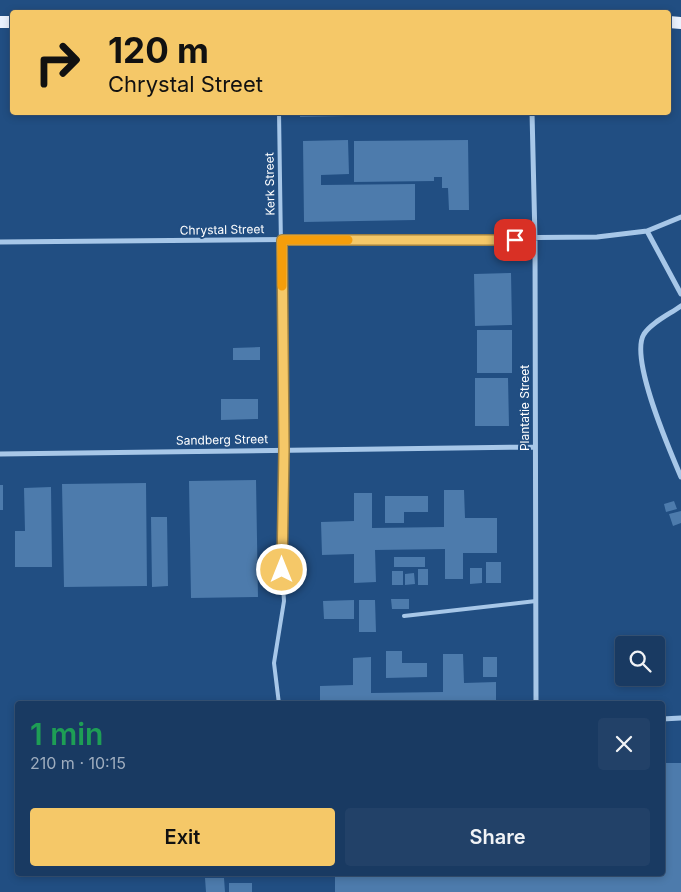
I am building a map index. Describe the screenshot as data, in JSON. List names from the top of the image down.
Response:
{
  "streets": {
    "street": ["Chrystal Street", "Plantatie Street", "Sandberg Street"],
    "lane": ["Kerk Street"]
  },
  "crossings": [
    ["Kerk Street", "Chrystal Street"],
    ["Kerk Street", "Sandberg Street"],
    ["Chrystal Street", "Plantatie Street"],
    ["Plantatie Street", "Sandberg Street"]
  ],
  "page": {
    "turn": ["120 m", "Chrystal Street"],
    "heading": ["1 min", "210 m · 10:15"],
    "buttons": ["Exit", "Share"]
  }
}
